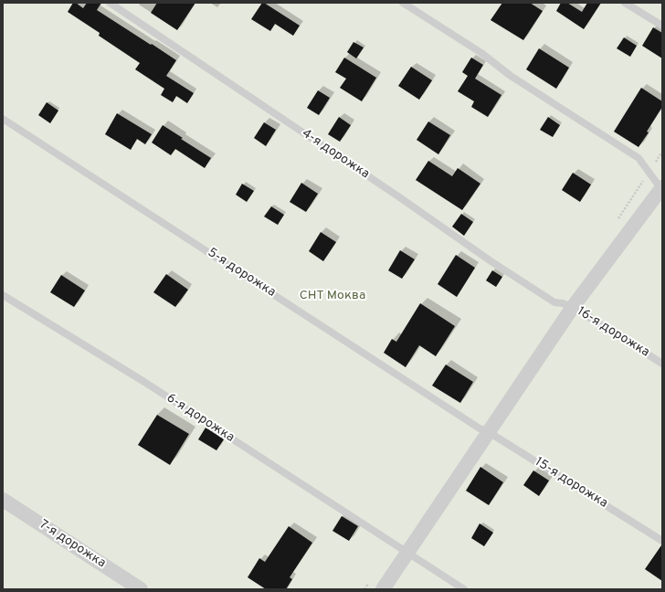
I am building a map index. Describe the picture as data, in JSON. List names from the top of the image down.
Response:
{
  "streets": {
    "street": ["7-я дорожка"],
    "lane": [
      "4-я дорожка",
      "5-я дорожка",
      "16-я дорожка",
      "6-я дорожка",
      "15-я дорожка"
    ]
  },
  "crossings": [
    ["4-я дорожка", "16-я дорожка"],
    ["5-я дорожка", "15-я дорожка"]
  ],
  "parks": ["СНТ Моква"]
}
